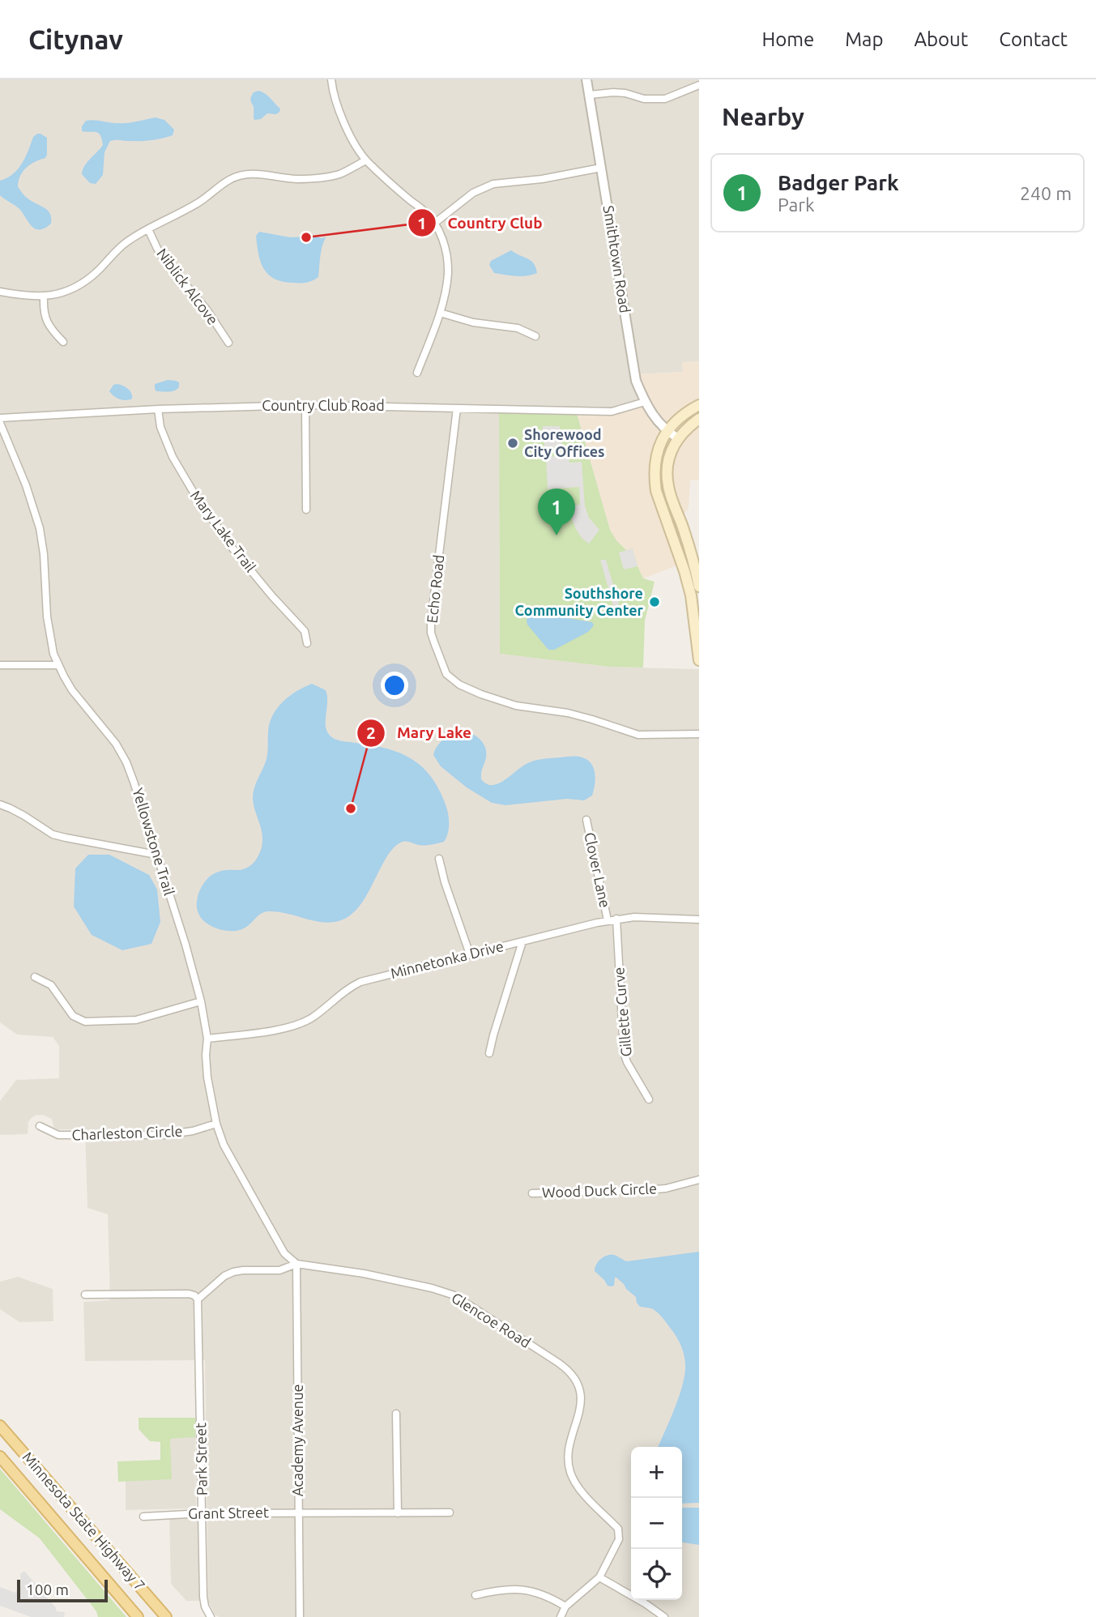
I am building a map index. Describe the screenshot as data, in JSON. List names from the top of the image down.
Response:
{
  "streets": {
    "main road": ["Minnesota State Highway 7"],
    "street": [
      "Smithtown Road",
      "Niblick Alcove",
      "Country Club Road",
      "Mary Lake Trail",
      "Echo Road",
      "Yellowstone Trail",
      "Clover Lane",
      "Minnetonka Drive",
      "Gillette Curve",
      "Charleston Circle",
      "Wood Duck Circle",
      "Glencoe Road",
      "Academy Avenue",
      "Park Street",
      "Grant Street"
    ]
  },
  "crossings": [
    ["Smithtown Road", "Country Club Road"],
    ["Country Club Road", "Mary Lake Trail"],
    ["Country Club Road", "Echo Road"],
    ["Yellowstone Trail", "Minnetonka Drive"],
    ["Yellowstone Trail", "Charleston Circle"],
    ["Yellowstone Trail", "Glencoe Road"],
    ["Yellowstone Trail", "Academy Avenue"],
    ["Clover Lane", "Minnetonka Drive"],
    ["Minnetonka Drive", "Gillette Curve"],
    ["Glencoe Road", "Academy Avenue"],
    ["Glencoe Road", "Park Street"],
    ["Academy Avenue", "Grant Street"],
    ["Park Street", "Grant Street"]
  ],
  "places": [
    "Country Club",
    "Shorewood City Offices",
    "Southshore Community Center",
    "Mary Lake"
  ],
  "scale_bar": "100 m",
  "page": {
    "header": "Citynav",
    "nav": [
      "Home",
      "Map",
      "About",
      "Contact"
    ],
    "heading": "Nearby",
    "list": [
      {
        "mark": "1",
        "name": "Badger Park",
        "note": "Park",
        "value": "240 m"
      }
    ],
    "pins": "1",
    "map_buttons": ["+", "−"],
    "scale": "100 m"
  }
}
